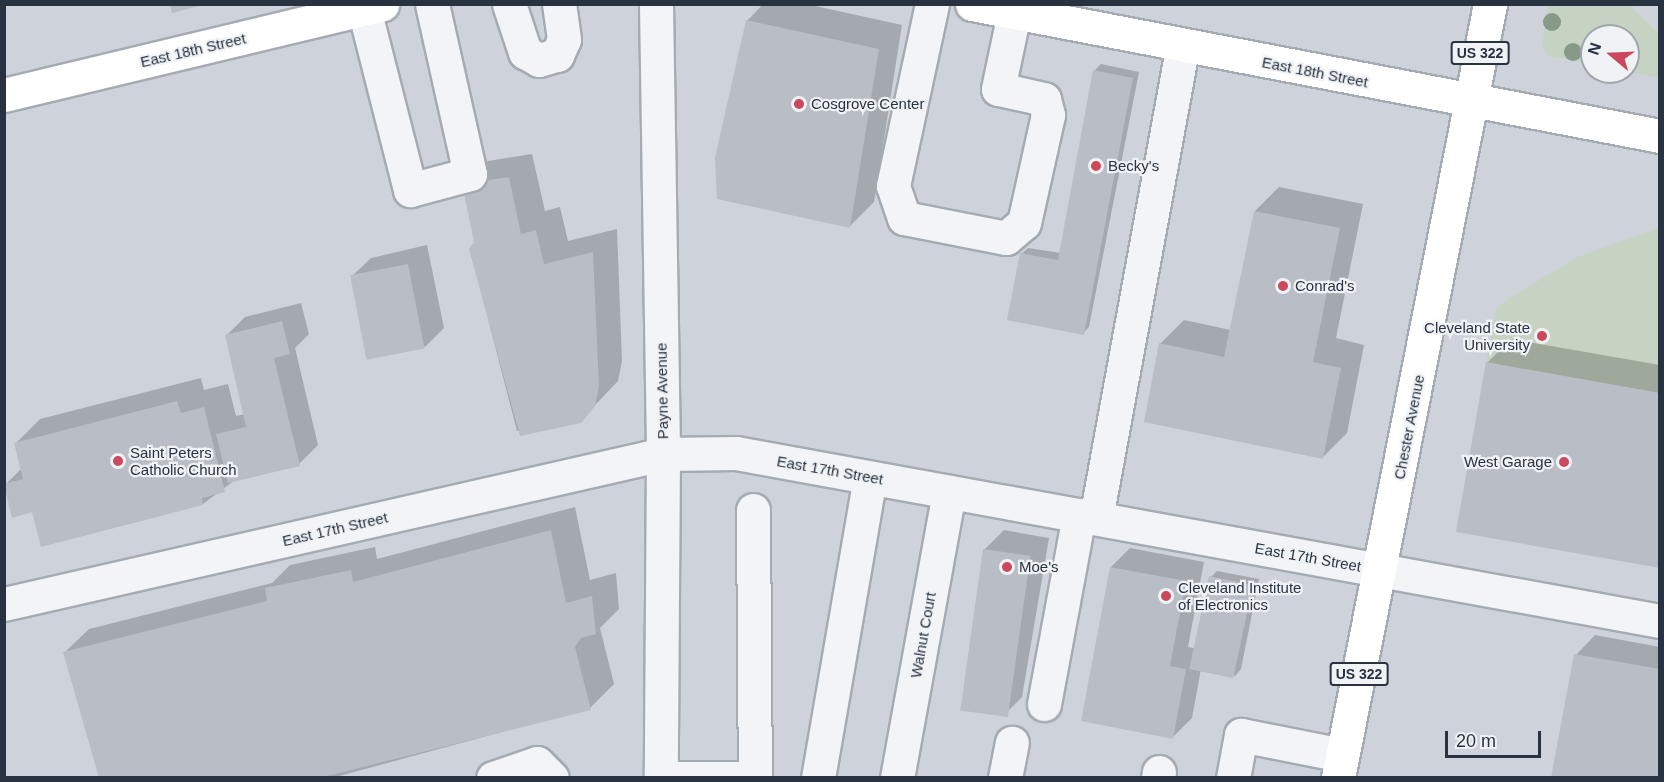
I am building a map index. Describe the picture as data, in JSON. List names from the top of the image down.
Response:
{
  "streets": {
    "main road": ["East 18th Street", "US 322", "Chester Avenue"],
    "street": ["Payne Avenue", "East 17th Street", "Walnut Court"]
  },
  "crossings": [
    ["East 18th Street", "Chester Avenue"],
    ["Payne Avenue", "East 17th Street"],
    ["Chester Avenue", "East 17th Street"],
    ["East 17th Street", "Walnut Court"]
  ],
  "places": [
    "Cosgrove Center",
    "Becky's",
    "Conrad's",
    "Cleveland State University",
    "Saint Peters Catholic Church",
    "West Garage",
    "Moe's",
    "Cleveland Institute of Electronics"
  ],
  "scale_bar": "20 m",
  "north": "left"
}
